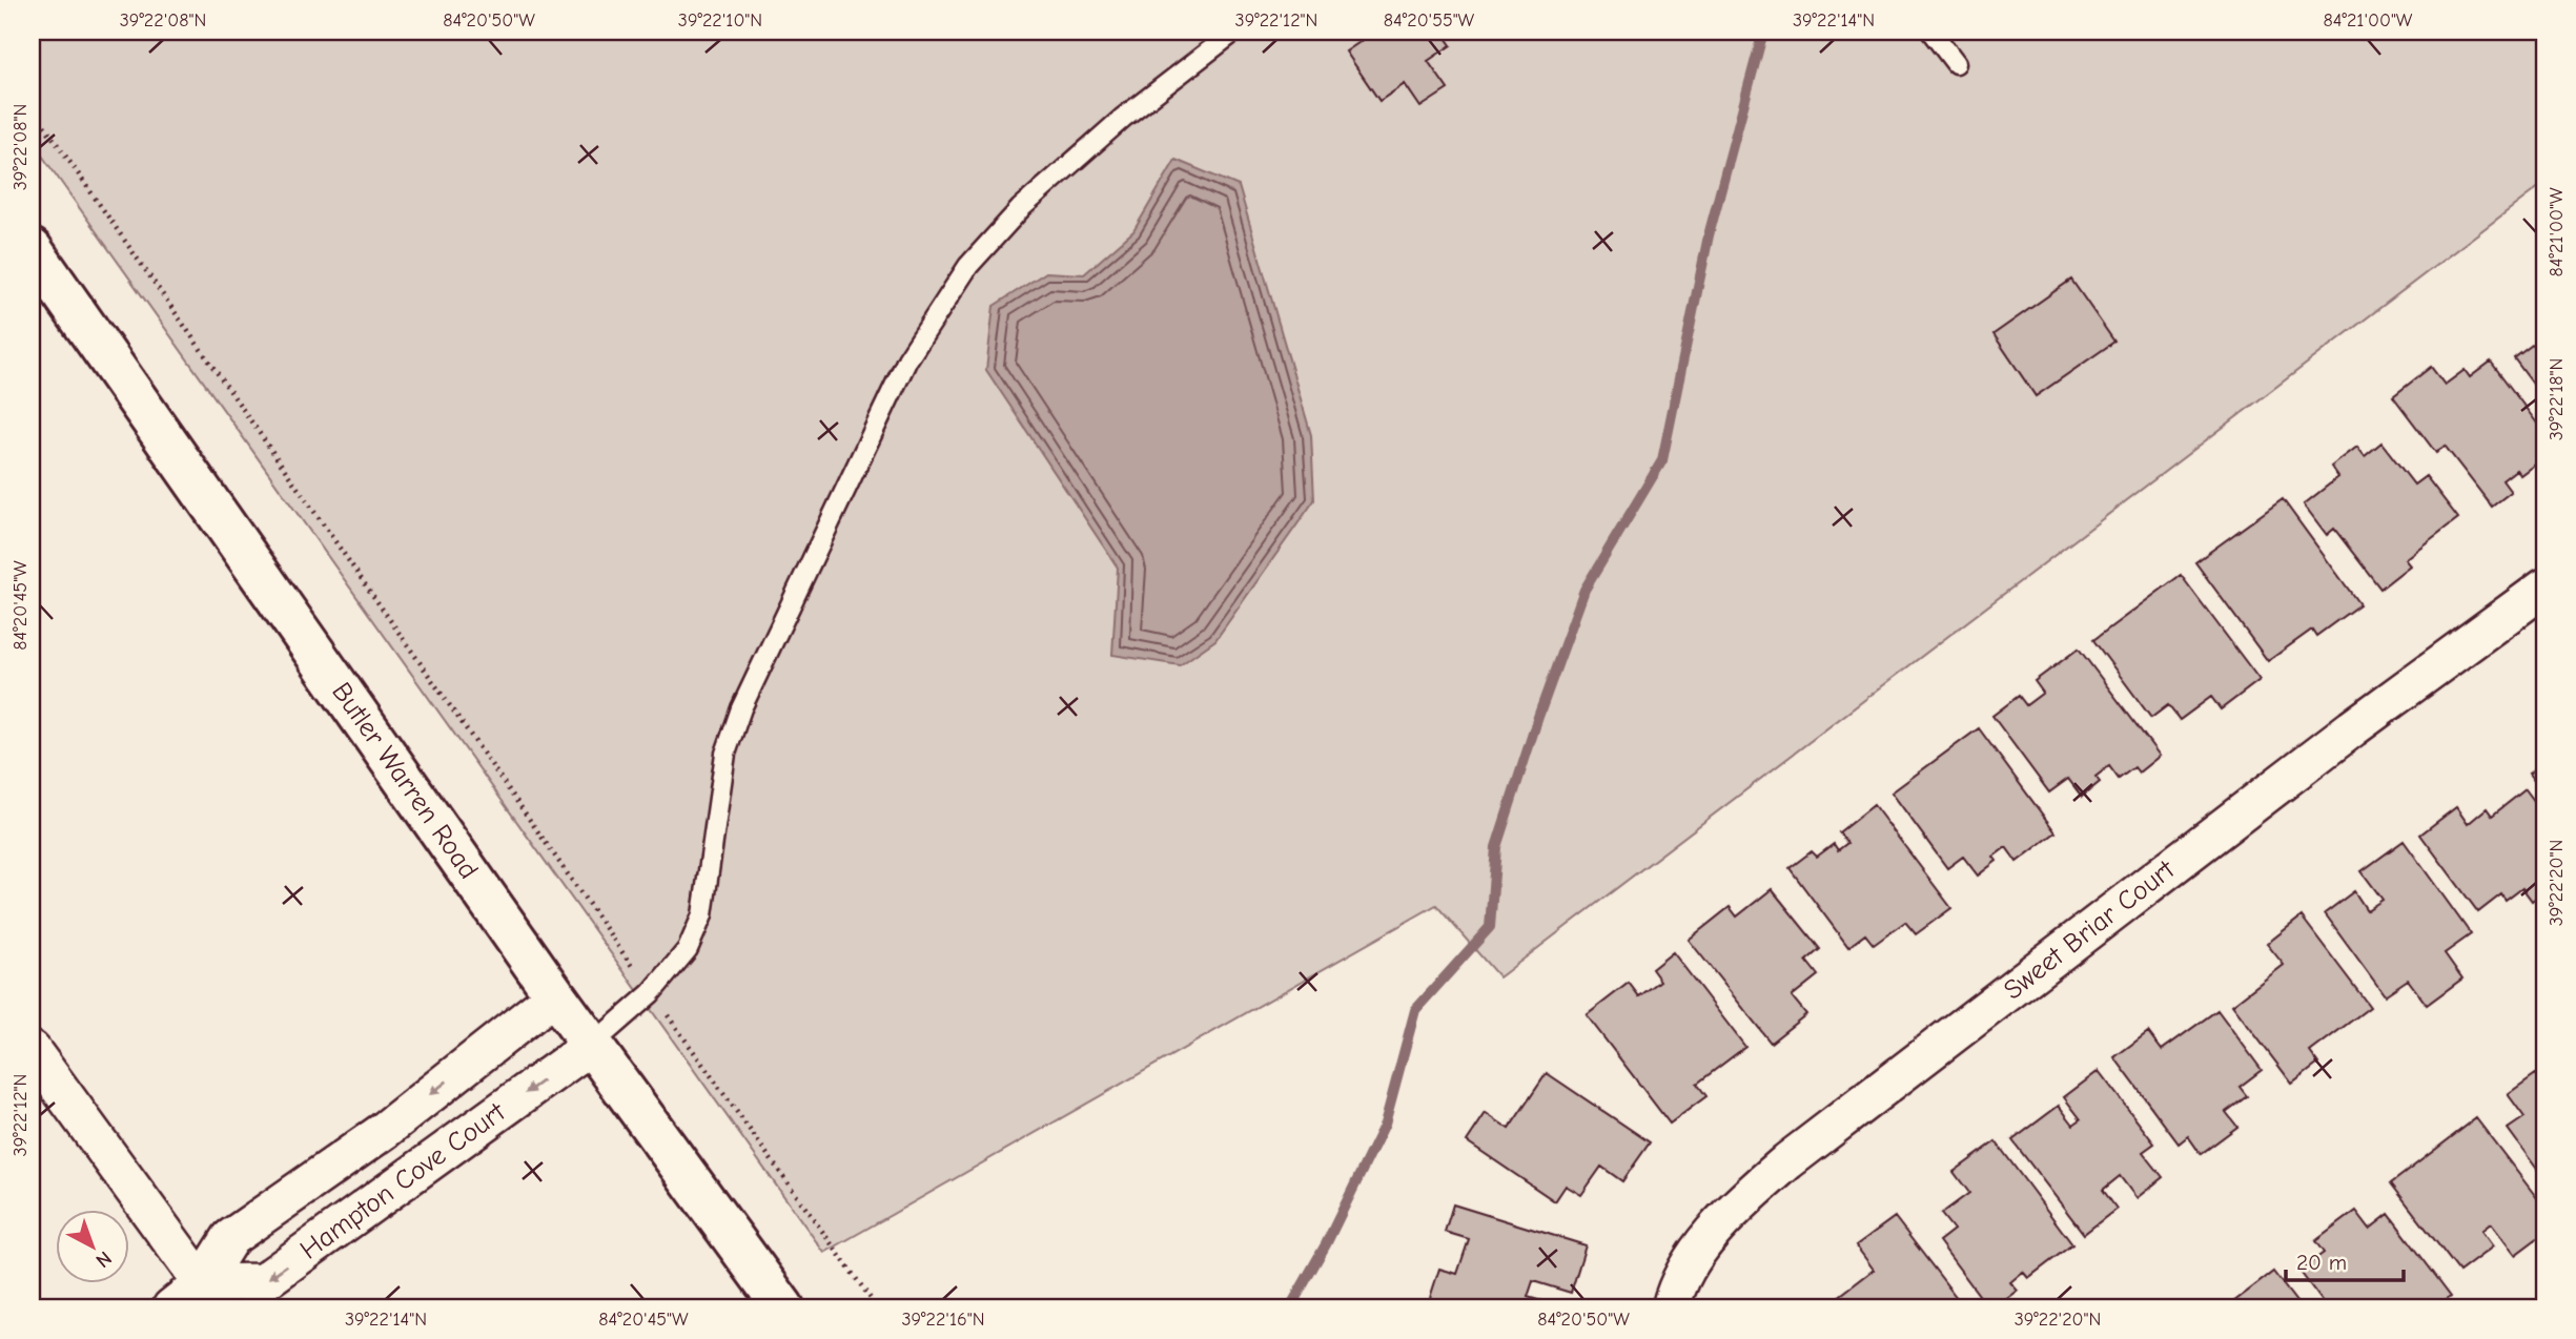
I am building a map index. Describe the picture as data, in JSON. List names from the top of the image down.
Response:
{
  "streets": {
    "main road": ["Butler Warren Road"],
    "street": ["Sweet Briar Court", "Hampton Cove Court"]
  },
  "crossings": [
    ["Butler Warren Road", "Hampton Cove Court"]
  ],
  "one_way": ["Hampton Cove Court"],
  "scale_bar": "20 m",
  "north": "bottom right",
  "coordinates": [
    "39°22'08\"N",
    "84°20'50\"W",
    "39°22'10\"N",
    "39°22'12\"N",
    "84°20'55\"W",
    "39°22'14\"N",
    "84°21'00\"W",
    "39°22'18\"N",
    "84°20'45\"W",
    "39°22'20\"N",
    "39°22'16\"N"
  ]
}
